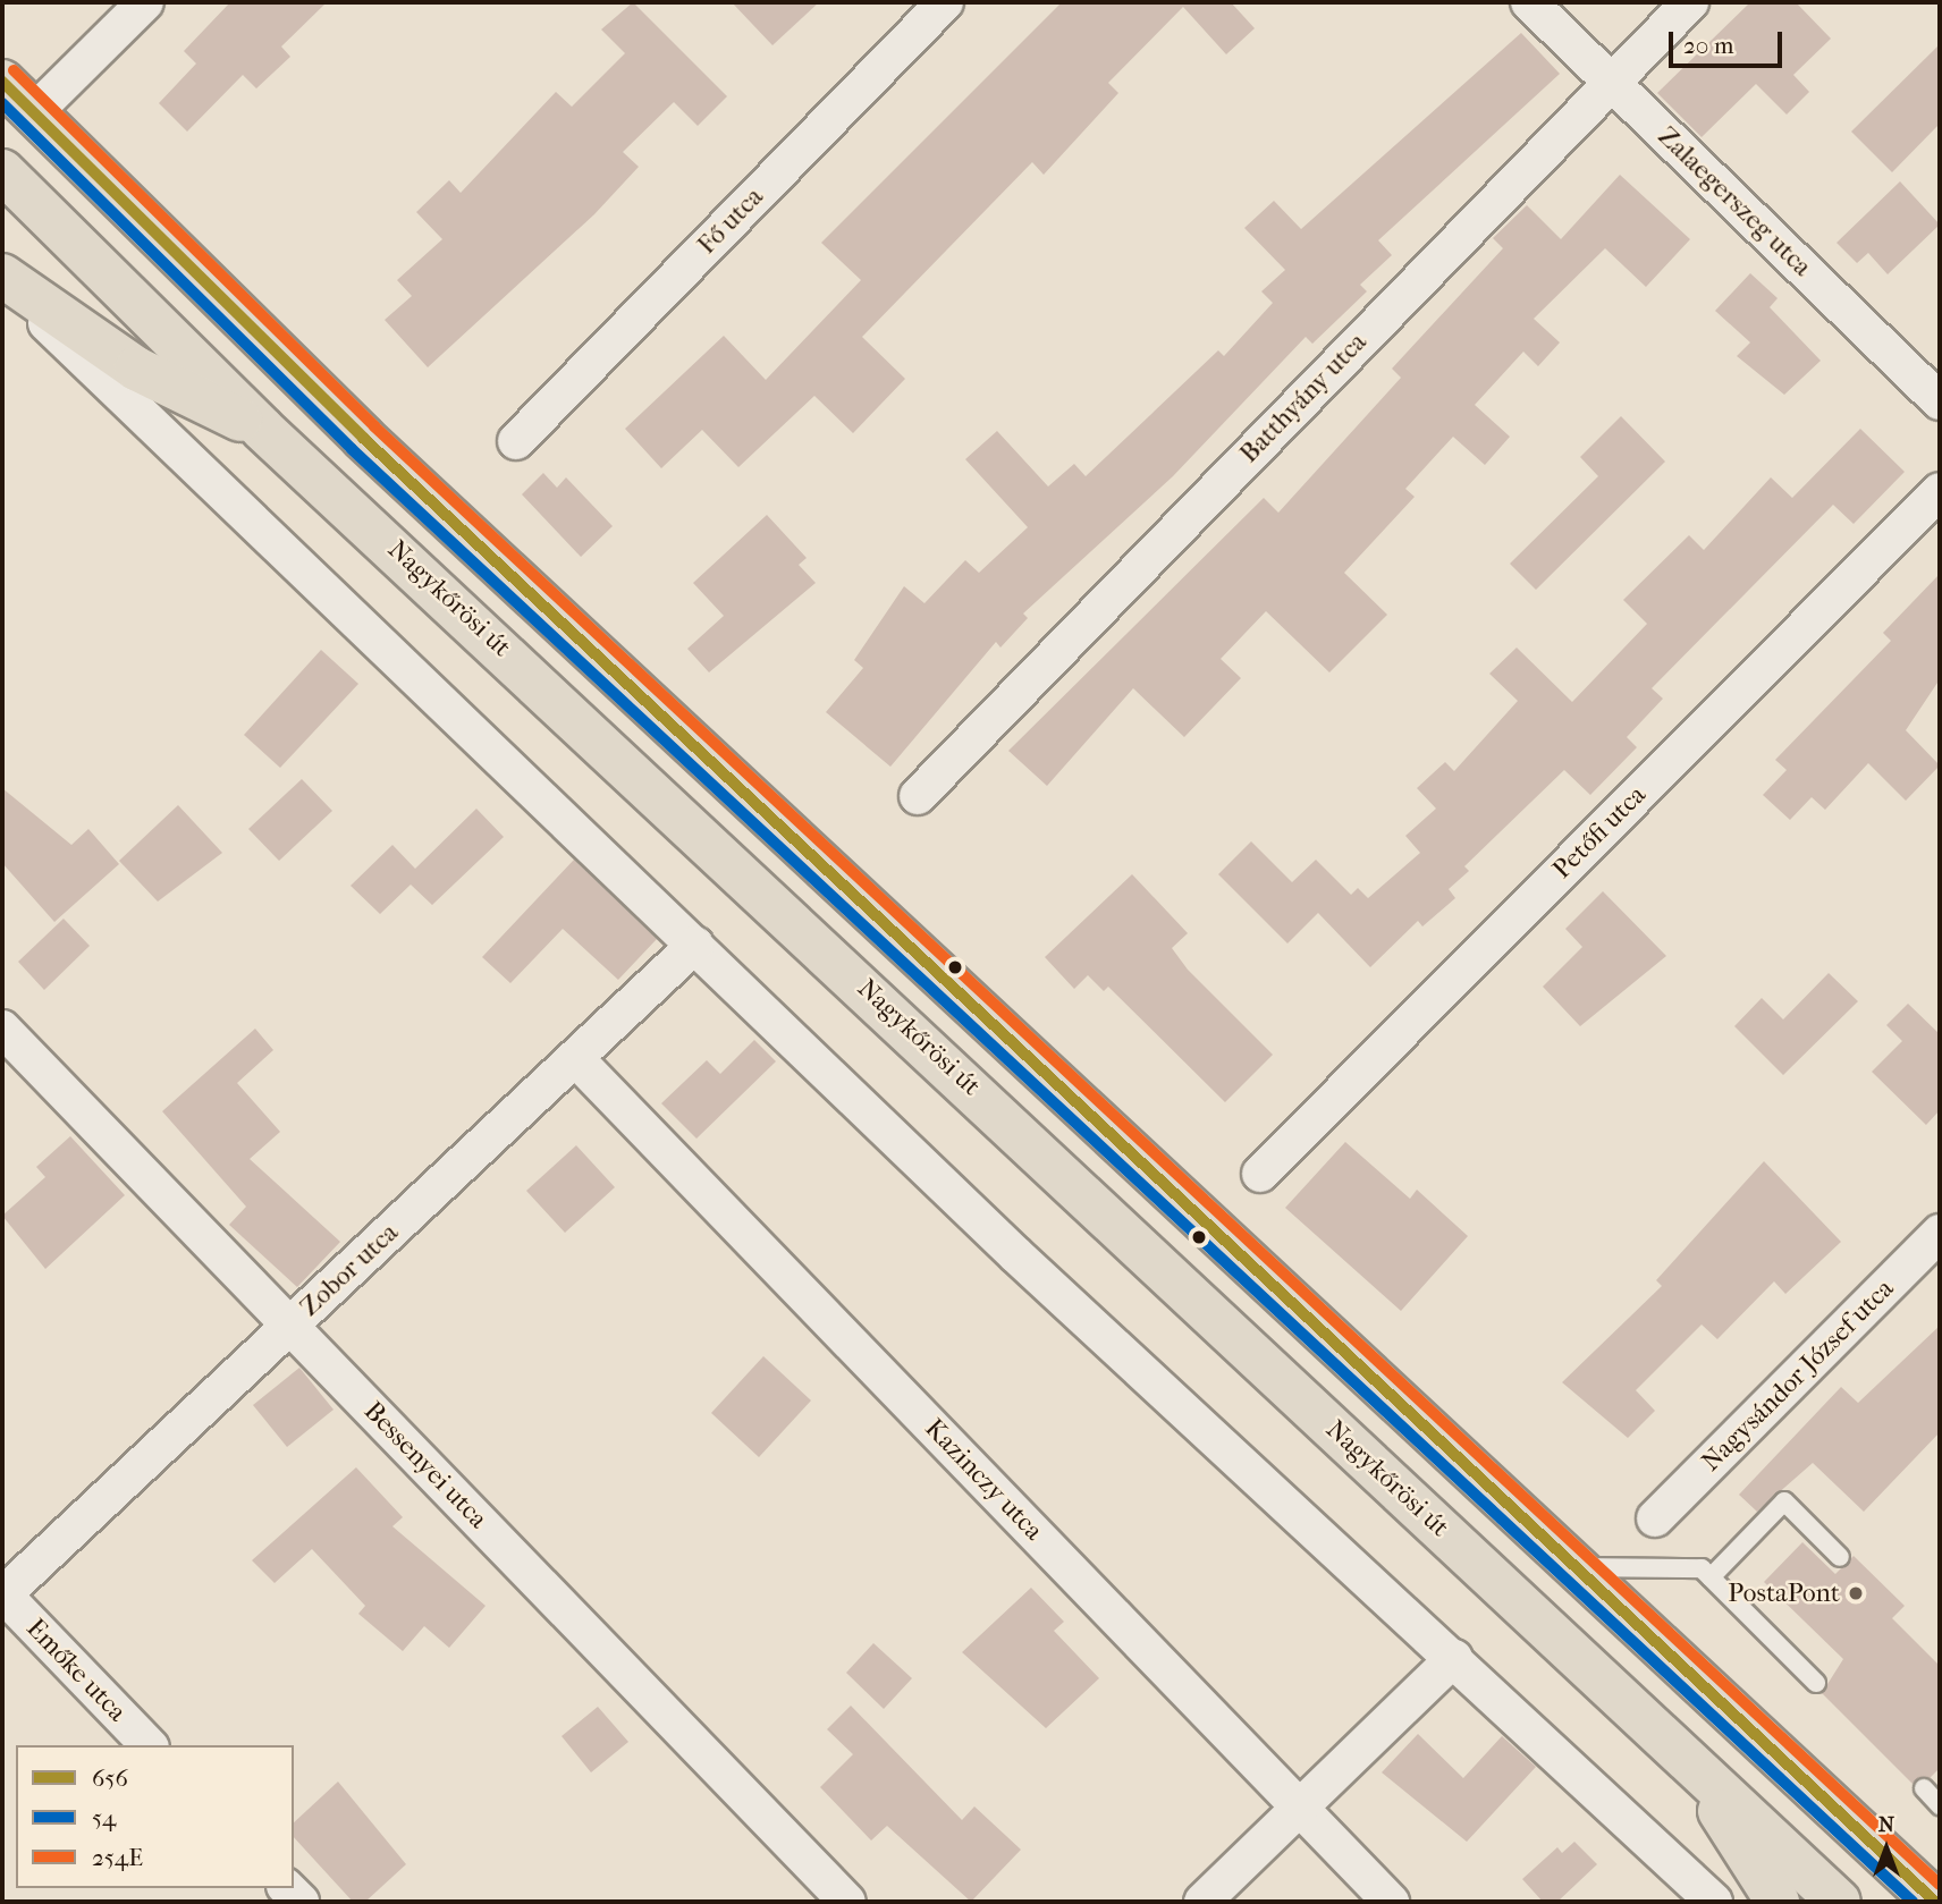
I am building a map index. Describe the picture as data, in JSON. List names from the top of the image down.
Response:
{
  "streets": {
    "main road": ["Nagykőrösi út"],
    "street": [
      "Zalaegerszeg utca",
      "Fő utca",
      "Batthyány utca",
      "Petőfi utca",
      "Zobor utca",
      "Nagysándor József utca",
      "Bessenyei utca",
      "Kazinczy utca",
      "Emőke utca"
    ]
  },
  "crossings": [
    ["Zalaegerszeg utca", "Batthyány utca"],
    ["Zobor utca", "Bessenyei utca"],
    ["Zobor utca", "Kazinczy utca"],
    ["Zobor utca", "Emőke utca"]
  ],
  "places": ["PostaPont"],
  "lines": ["transit line 254E", "transit line 656", "transit line 54"],
  "legend": ["656", "54", "254E"],
  "scale_bar": "20 m",
  "north": "top"
}
